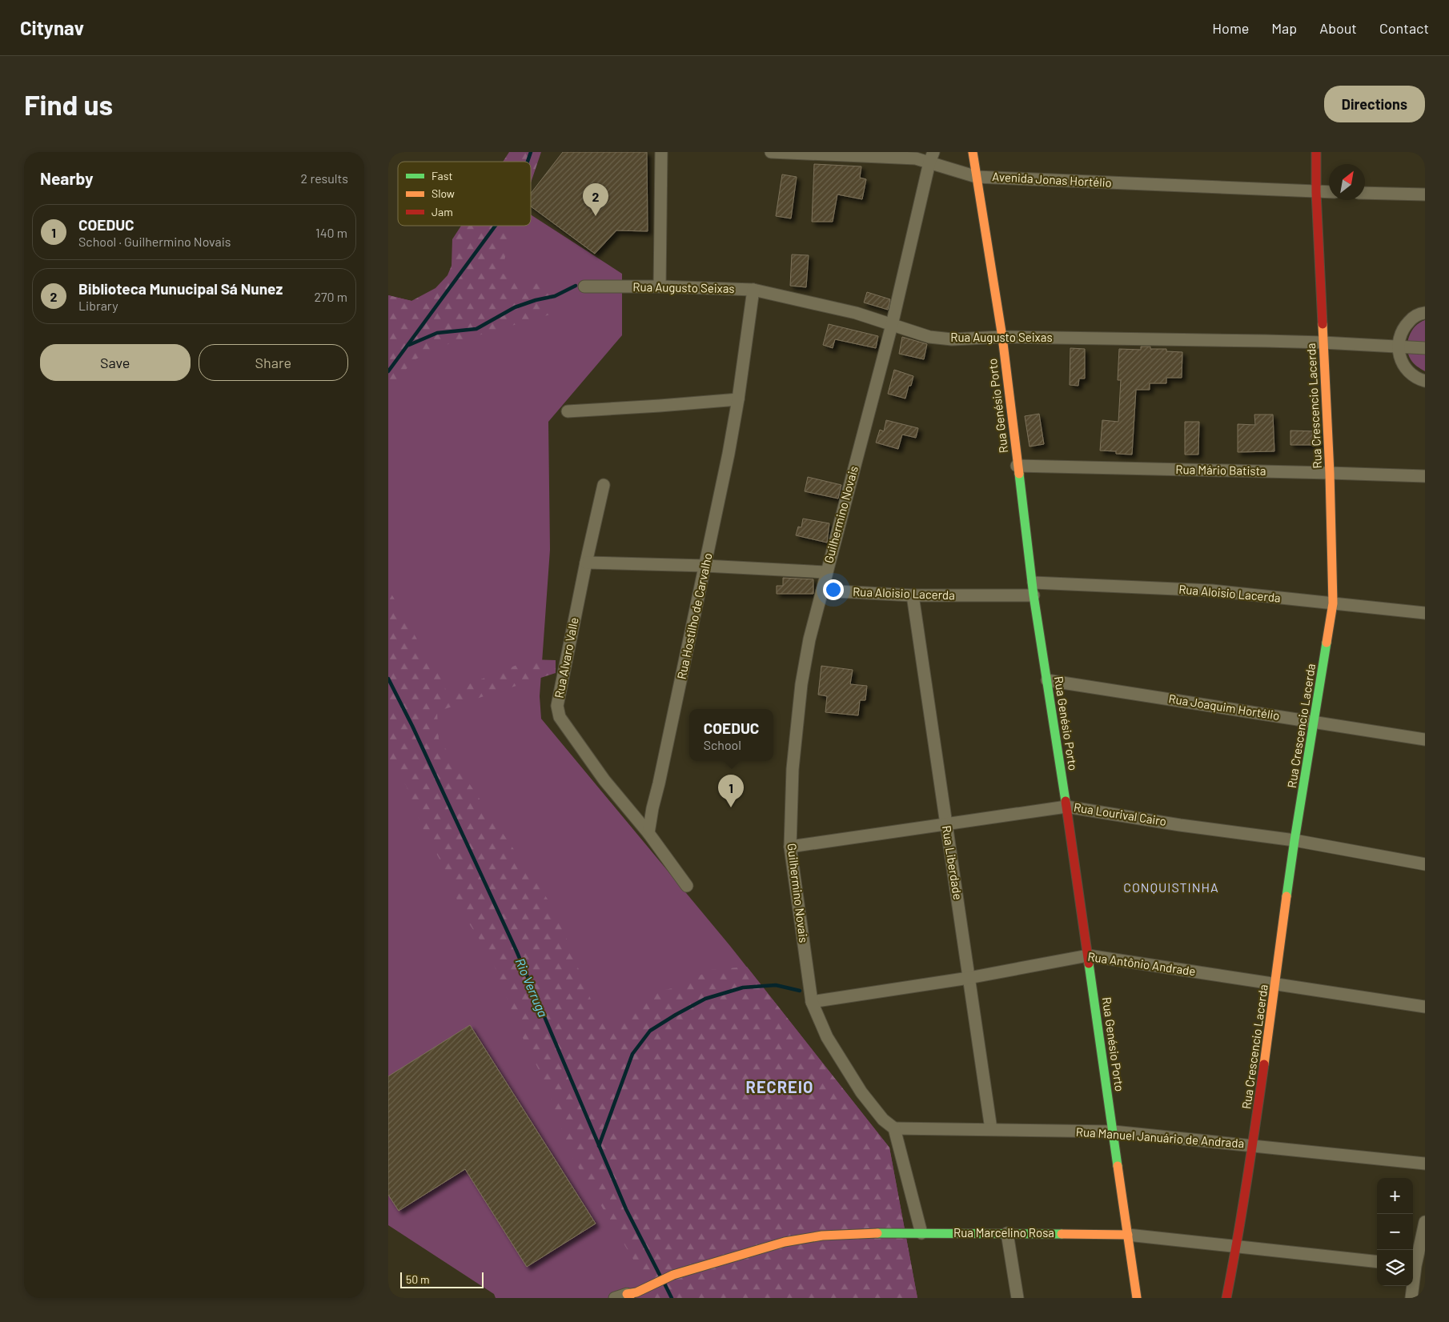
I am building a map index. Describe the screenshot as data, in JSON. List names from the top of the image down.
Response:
{
  "streets": {
    "street": [
      "Avenida Jonas Hortélio",
      "Rua Augusto Seixas",
      "Rua Genésio Porto",
      "Rua Crescencio Lacerda",
      "Rua Mário Batista",
      "Guilhermino Novais",
      "Rua Aloisio Lacerda",
      "Rua Hostilho de Carvalho",
      "Rua Alvaro Valle",
      "Rua Joaquim Hortélio",
      "Rua Lourival Cairo",
      "Rua Liberdade",
      "Rua Antônio Andrade",
      "Rua Manuel Januário de Andrada",
      "Rua Marcelino Rosa"
    ]
  },
  "crossings": [
    ["Avenida Jonas Hortélio", "Rua Genésio Porto"],
    ["Avenida Jonas Hortélio", "Rua Crescencio Lacerda"],
    ["Avenida Jonas Hortélio", "Guilhermino Novais"],
    ["Rua Augusto Seixas", "Rua Genésio Porto"],
    ["Rua Augusto Seixas", "Rua Crescencio Lacerda"],
    ["Rua Augusto Seixas", "Guilhermino Novais"],
    ["Rua Augusto Seixas", "Rua Hostilho de Carvalho"],
    ["Rua Genésio Porto", "Rua Mário Batista"],
    ["Rua Genésio Porto", "Rua Aloisio Lacerda"],
    ["Rua Genésio Porto", "Rua Joaquim Hortélio"],
    ["Rua Genésio Porto", "Rua Lourival Cairo"],
    ["Rua Genésio Porto", "Rua Antônio Andrade"],
    ["Rua Genésio Porto", "Rua Manuel Januário de Andrada"],
    ["Rua Genésio Porto", "Rua Marcelino Rosa"],
    ["Rua Crescencio Lacerda", "Rua Mário Batista"],
    ["Rua Crescencio Lacerda", "Rua Aloisio Lacerda"],
    ["Rua Crescencio Lacerda", "Rua Joaquim Hortélio"],
    ["Rua Crescencio Lacerda", "Rua Lourival Cairo"],
    ["Rua Crescencio Lacerda", "Rua Antônio Andrade"],
    ["Rua Crescencio Lacerda", "Rua Manuel Januário de Andrada"],
    ["Rua Crescencio Lacerda", "Rua Marcelino Rosa"],
    ["Guilhermino Novais", "Rua Aloisio Lacerda"],
    ["Guilhermino Novais", "Rua Lourival Cairo"],
    ["Guilhermino Novais", "Rua Antônio Andrade"],
    ["Guilhermino Novais", "Rua Manuel Januário de Andrada"],
    ["Rua Aloisio Lacerda", "Rua Liberdade"],
    ["Rua Hostilho de Carvalho", "Rua Alvaro Valle"],
    ["Rua Lourival Cairo", "Rua Liberdade"],
    ["Rua Liberdade", "Rua Antônio Andrade"],
    ["Rua Liberdade", "Rua Manuel Januário de Andrada"]
  ],
  "districts": ["CONQUISTINHA", "RECREIO"],
  "water": ["Rio Verruga"],
  "legend": ["Fast", "Slow", "Jam"],
  "scale_bar": "50 m",
  "north": "top right",
  "page": {
    "header": "Citynav",
    "nav": [
      "Home",
      "Map",
      "About",
      "Contact"
    ],
    "buttons": [
      "Directions",
      ["Save", "Share"]
    ],
    "title": "Find us",
    "heading": ["Nearby", "2 results"],
    "pins": ["2", "1"],
    "list": [
      {
        "mark": "1",
        "name": "COEDUC",
        "note": "School · Guilhermino Novais",
        "value": "140 m"
      },
      {
        "mark": "2",
        "name": "Biblioteca Munucipal Sá Nunez",
        "note": "Library",
        "value": "270 m"
      }
    ],
    "popup": ["COEDUC", "School"],
    "map_buttons": ["+", "−"],
    "scale": "50 m"
  }
}
